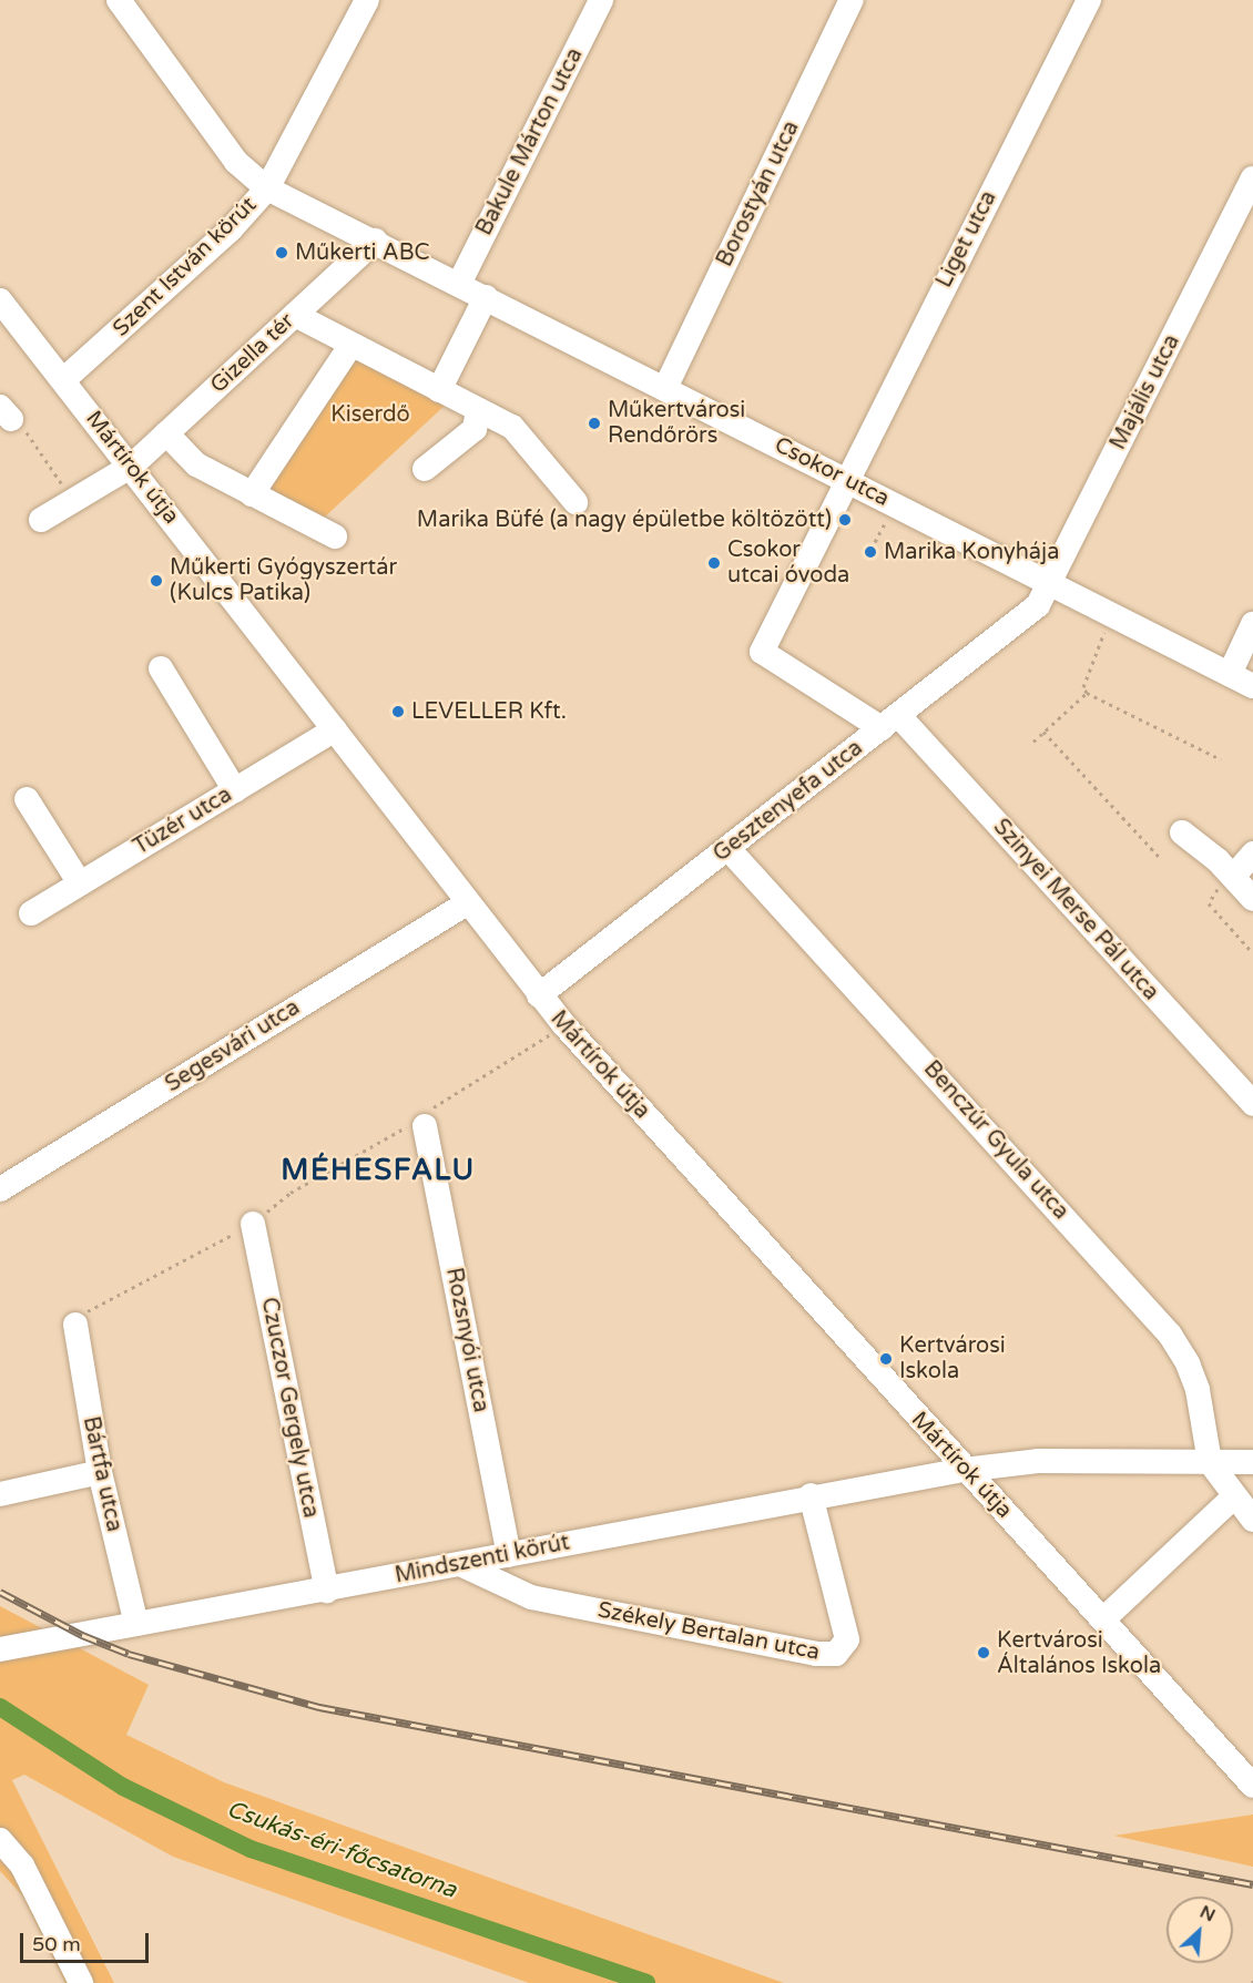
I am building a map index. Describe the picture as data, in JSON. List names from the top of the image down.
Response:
{
  "streets": {
    "street": [
      "Bakule Márton utca",
      "Borostyán utca",
      "Liget utca",
      "Szent István körút",
      "Gizella tér",
      "Majális utca",
      "Mártírok útja",
      "Csokor utca",
      "Gesztenyefa utca",
      "Tüzér utca",
      "Szinyei Merse Pál utca",
      "Segesvári utca",
      "Benczúr Gyula utca",
      "Rozsnyói utca",
      "Czuczor Gergely utca",
      "Bártfa utca",
      "Mindszenti körút",
      "Székely Bertalan utca"
    ]
  },
  "crossings": [
    ["Bakule Márton utca", "Csokor utca"],
    ["Borostyán utca", "Csokor utca"],
    ["Liget utca", "Csokor utca"],
    ["Liget utca", "Gesztenyefa utca"],
    ["Liget utca", "Szinyei Merse Pál utca"],
    ["Szent István körút", "Mártírok útja"],
    ["Szent István körút", "Csokor utca"],
    ["Gizella tér", "Mártírok útja"],
    ["Gizella tér", "Csokor utca"],
    ["Majális utca", "Csokor utca"],
    ["Majális utca", "Gesztenyefa utca"],
    ["Mártírok útja", "Gesztenyefa utca"],
    ["Mártírok útja", "Tüzér utca"],
    ["Mártírok útja", "Segesvári utca"],
    ["Mártírok útja", "Mindszenti körút"],
    ["Csokor utca", "Gesztenyefa utca"],
    ["Gesztenyefa utca", "Szinyei Merse Pál utca"],
    ["Gesztenyefa utca", "Benczúr Gyula utca"],
    ["Benczúr Gyula utca", "Mindszenti körút"],
    ["Rozsnyói utca", "Mindszenti körút"],
    ["Czuczor Gergely utca", "Mindszenti körút"],
    ["Bártfa utca", "Mindszenti körút"],
    ["Mindszenti körút", "Székely Bertalan utca"]
  ],
  "districts": ["MÉHESFALU"],
  "water": ["Csukás-éri-főcsatorna"],
  "parks": ["Kiserdő"],
  "places": [
    "Műkerti ABC",
    "Műkertvárosi Rendőrörs",
    "Marika Büfé (a nagy épületbe költözött)",
    "Marika Konyhája",
    "Csokor utcai óvoda",
    "Műkerti Gyógyszertár (Kulcs Patika)",
    "LEVELLER Kft.",
    "Kertvárosi Iskola",
    "Kertvárosi Általános Iskola"
  ],
  "scale_bar": "50 m",
  "north": "top right"
}
